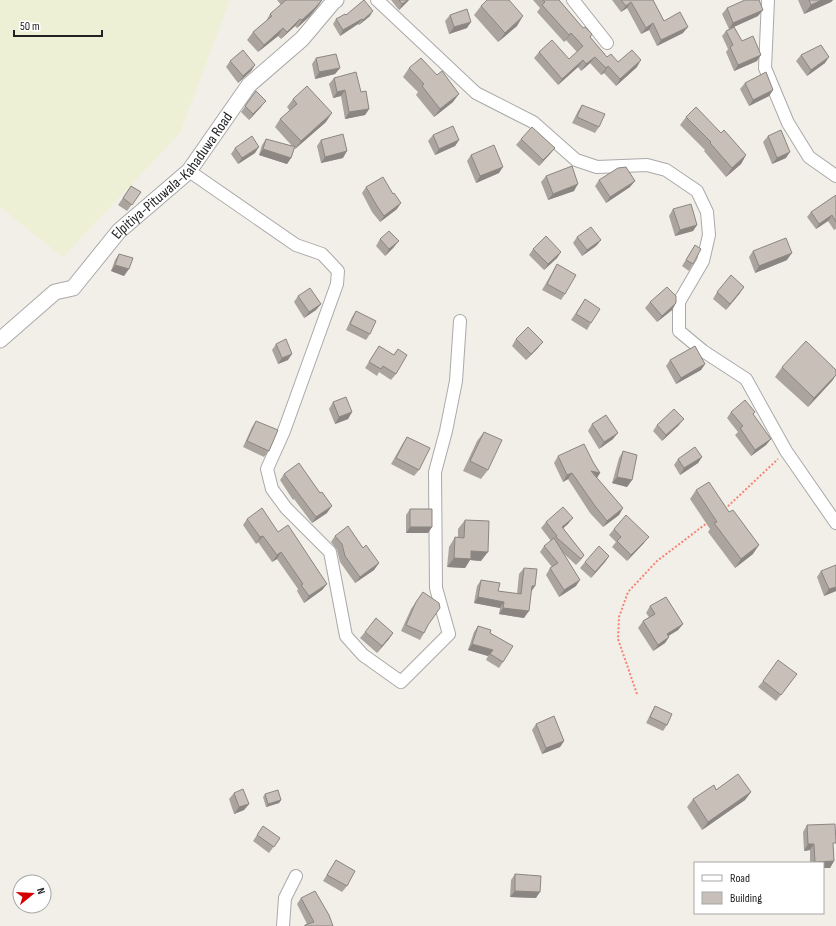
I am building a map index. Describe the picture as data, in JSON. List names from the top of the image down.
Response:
{
  "streets": {
    "street": ["Elpitiya-Pituwala-Kahaduwa Road"]
  },
  "legend": ["Road", "Building"],
  "scale_bar": "50 m",
  "north": "right"
}
